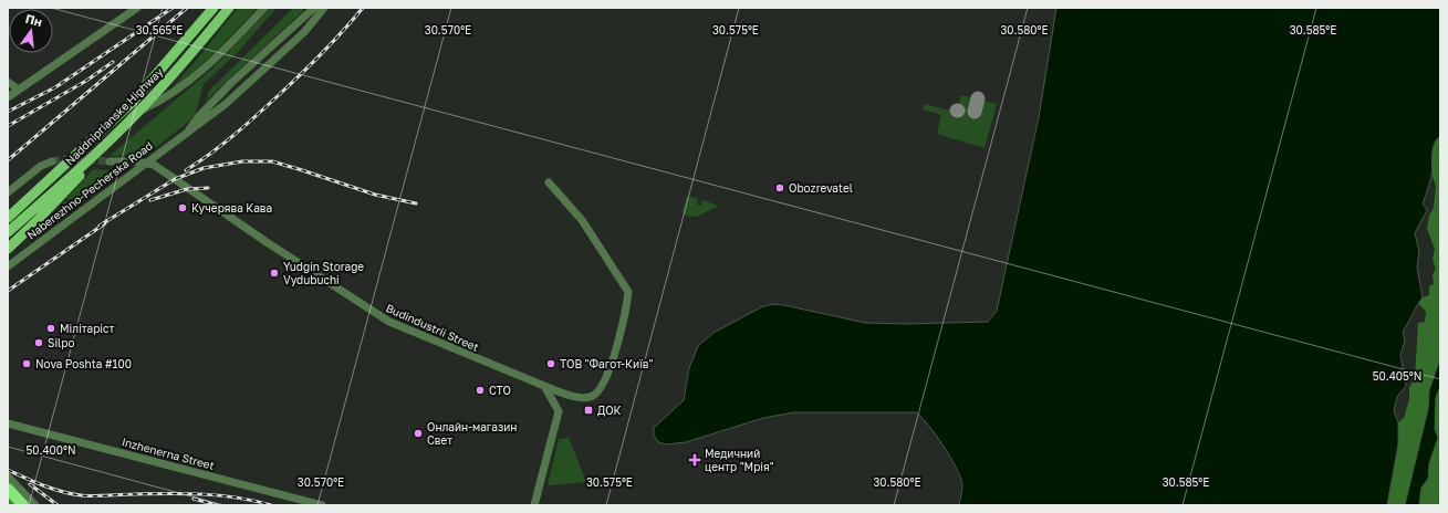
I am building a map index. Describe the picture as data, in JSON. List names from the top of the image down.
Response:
{
  "streets": {
    "main road": ["Naddniprianske Highway"],
    "street": ["Naberezhno-Pecherska Road", "Budindustrii Street", "Inzhenerna Street"]
  },
  "crossings": [
    ["Naberezhno-Pecherska Road", "Budindustrii Street"]
  ],
  "places": {
    "other": [
      "Obozrevatel",
      "Кучерява Кава",
      "Yudgin Storage Vydubuchi",
      "Мілітаріст",
      "Silpo",
      "Nova Poshta #100",
      "ТОВ \"Фагот-Київ\"",
      "СТО",
      "Онлайн-магазин Свет"
    ],
    "transit": ["ДОК"],
    "health": ["Медичний центр \"Мрія\""]
  },
  "north": "top",
  "coordinates": [
    "30.565°E",
    "30.570°E",
    "30.575°E",
    "30.580°E",
    "30.585°E",
    "50.405°N",
    "50.400°N"
  ]
}
